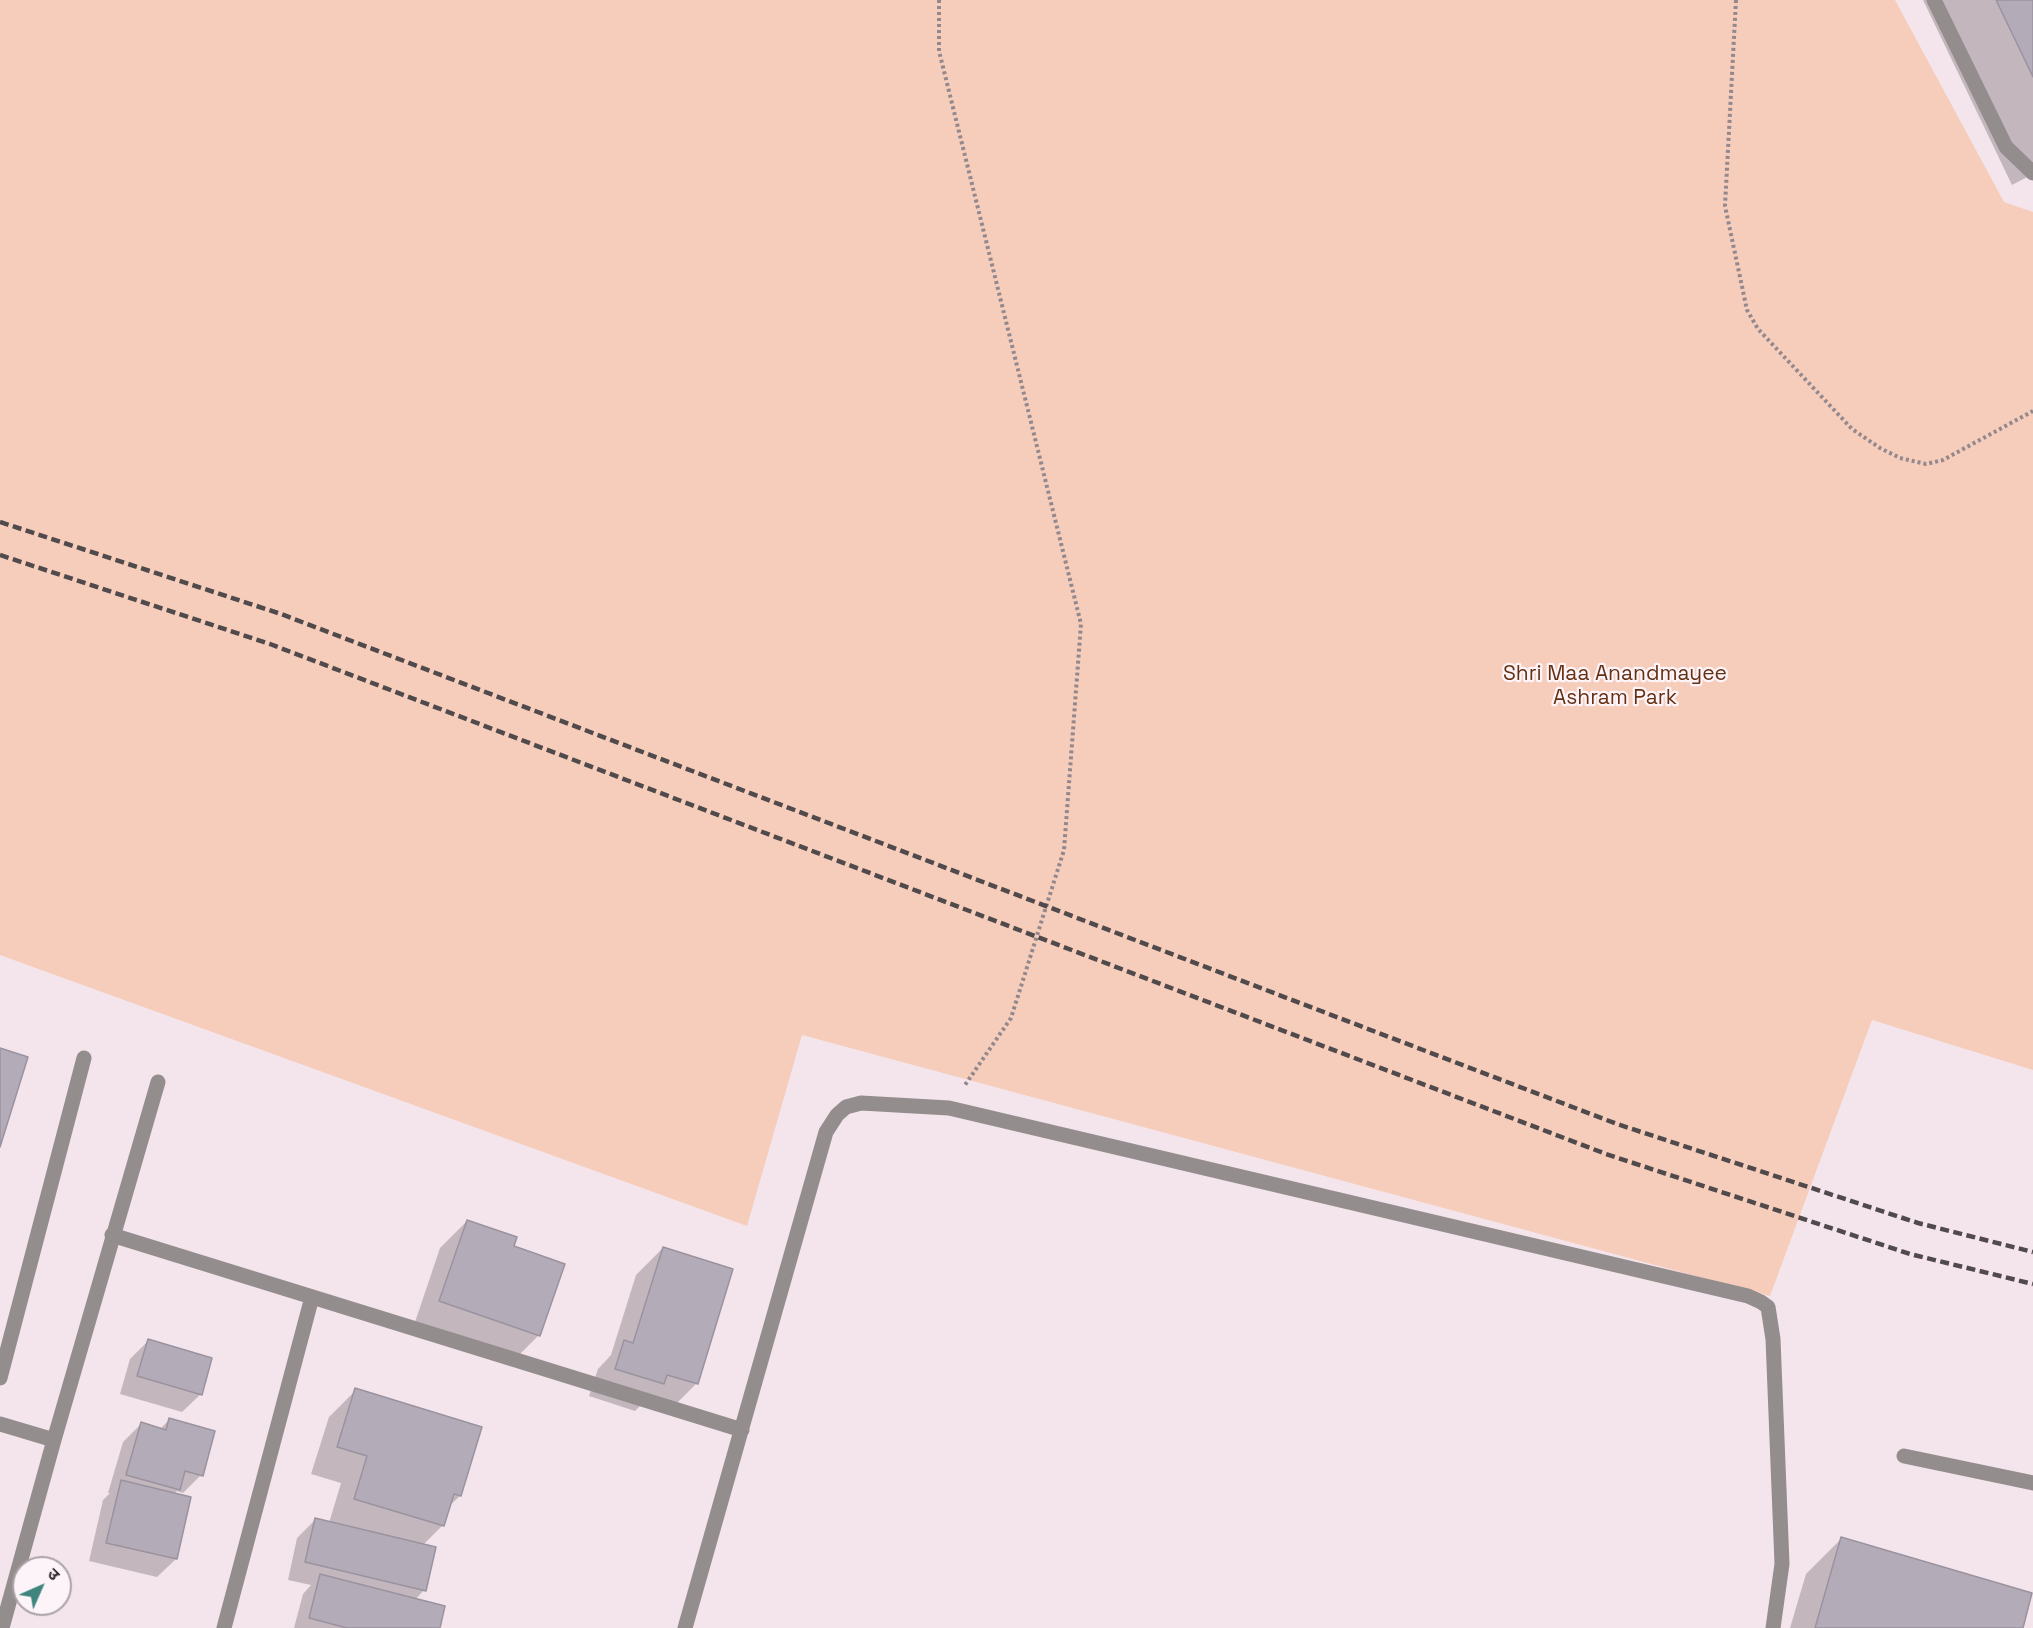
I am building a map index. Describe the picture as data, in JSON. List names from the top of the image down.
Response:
{
  "parks": ["Shri Maa Anandmayee Ashram Park"],
  "north": "top right"
}
